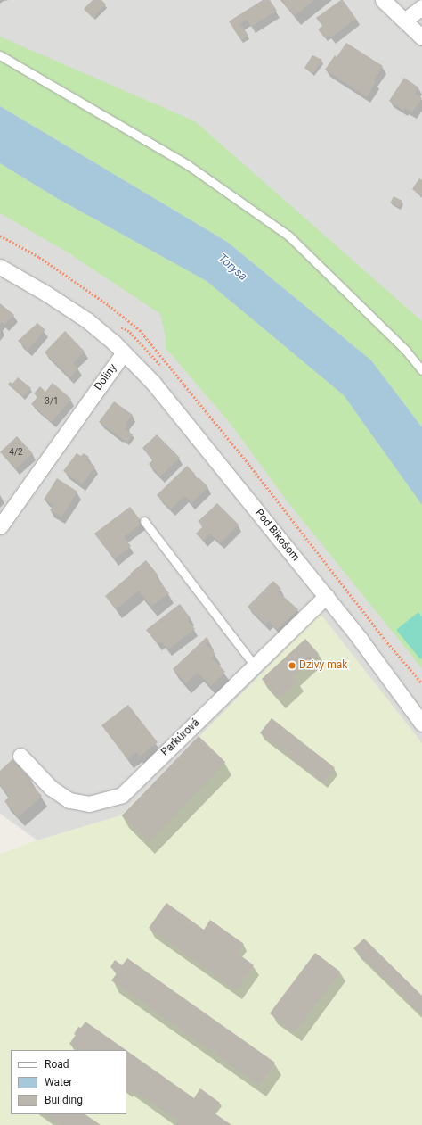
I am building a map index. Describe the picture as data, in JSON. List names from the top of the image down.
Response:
{
  "streets": {
    "street": ["Doliny", "Pod Bikošom", "Parkúrová"]
  },
  "crossings": [
    ["Doliny", "Pod Bikošom"],
    ["Pod Bikošom", "Parkúrová"]
  ],
  "water": ["Torysa"],
  "places": ["Dzivy mak"],
  "house_numbers": ["3/1", "4/2"],
  "legend": ["Road", "Water", "Building"]
}
